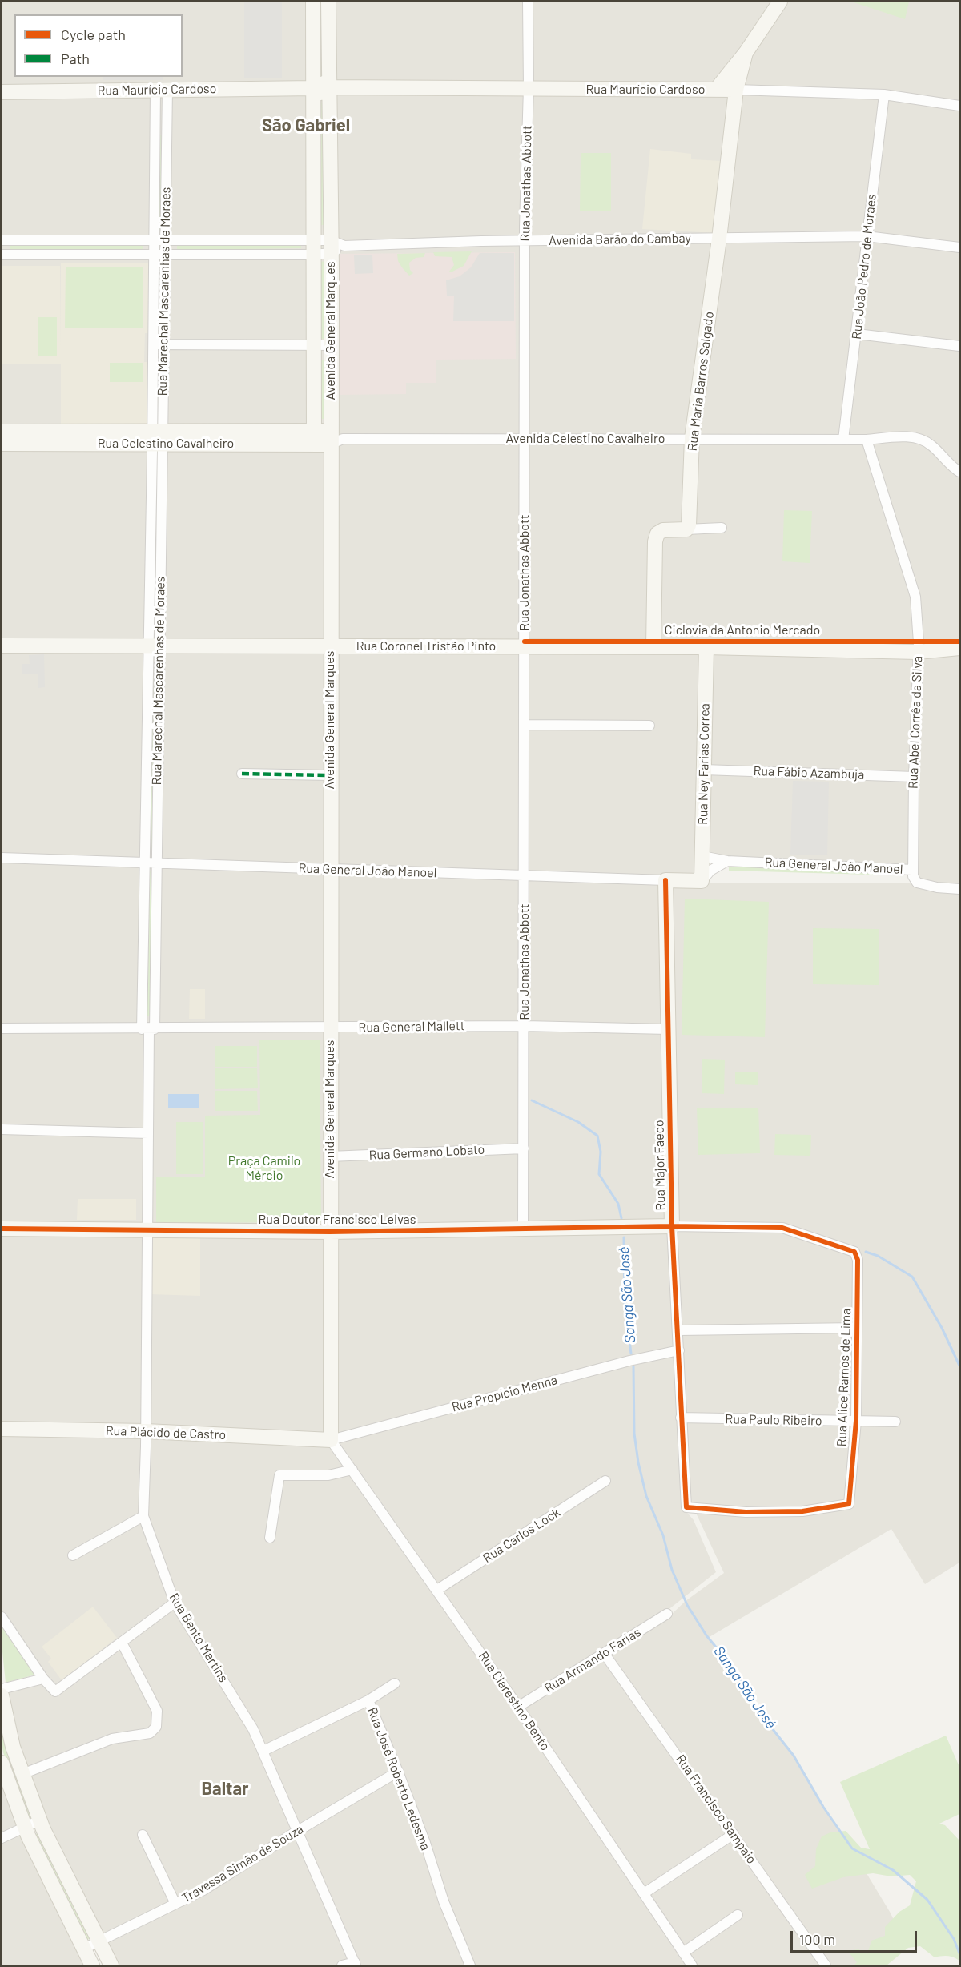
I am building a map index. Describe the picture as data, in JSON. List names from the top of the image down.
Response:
{
  "streets": {
    "main road": [
      "Rua Maurício Cardoso",
      "Avenida General Marques",
      "Rua Maria Barros Salgado",
      "Rua Celestino Cavalheiro",
      "Rua Coronel Tristão Pinto",
      "Rua Ney Farias Correa",
      "Rua General João Manoel",
      "Rua Major Faeco",
      "Rua Doutor Francisco Leivas",
      "Rua Plácido de Castro"
    ],
    "street": [
      "Rua Jonathas Abbott",
      "Avenida Barão do Cambay",
      "Rua João Pedro de Moraes",
      "Rua Marechal Mascarenhas de Moraes",
      "Avenida Celestino Cavalheiro",
      "Rua Abel Corrêa da Silva",
      "Rua Fábio Azambuja",
      "Rua General Mallett",
      "Rua Germano Lobato",
      "Rua Alice Ramos de Lima",
      "Rua Propício Menna",
      "Rua Paulo Ribeiro",
      "Rua Carlos Lock",
      "Rua Bento Martins",
      "Rua Armando Farias",
      "Rua Clarestino Bento",
      "Rua José Roberto Ledesma",
      "Rua Francisco Sampaio",
      "Travessa Simão de Souza"
    ],
    "cycle path": ["Ciclovia da Antonio Mercado"]
  },
  "crossings": [
    ["Rua Maurício Cardoso", "Rua Jonathas Abbott"],
    ["Rua Maurício Cardoso", "Rua João Pedro de Moraes"],
    ["Rua Maurício Cardoso", "Rua Marechal Mascarenhas de Moraes"],
    ["Rua Maurício Cardoso", "Avenida General Marques"],
    ["Rua Maurício Cardoso", "Rua Maria Barros Salgado"],
    ["Rua Jonathas Abbott", "Avenida Barão do Cambay"],
    ["Rua Jonathas Abbott", "Avenida Celestino Cavalheiro"],
    ["Rua Jonathas Abbott", "Rua Coronel Tristão Pinto"],
    ["Rua Jonathas Abbott", "Rua General João Manoel"],
    ["Rua Jonathas Abbott", "Rua General Mallett"],
    ["Rua Jonathas Abbott", "Rua Germano Lobato"],
    ["Rua Jonathas Abbott", "Rua Doutor Francisco Leivas"],
    ["Avenida Barão do Cambay", "Rua João Pedro de Moraes"],
    ["Avenida Barão do Cambay", "Rua Marechal Mascarenhas de Moraes"],
    ["Avenida Barão do Cambay", "Avenida General Marques"],
    ["Avenida Barão do Cambay", "Rua Maria Barros Salgado"],
    ["Rua João Pedro de Moraes", "Avenida Celestino Cavalheiro"],
    ["Rua Marechal Mascarenhas de Moraes", "Rua Celestino Cavalheiro"],
    ["Rua Marechal Mascarenhas de Moraes", "Rua Coronel Tristão Pinto"],
    ["Rua Marechal Mascarenhas de Moraes", "Rua General João Manoel"],
    ["Rua Marechal Mascarenhas de Moraes", "Rua General Mallett"],
    ["Rua Marechal Mascarenhas de Moraes", "Rua Doutor Francisco Leivas"],
    ["Rua Marechal Mascarenhas de Moraes", "Rua Bento Martins"],
    ["Avenida General Marques", "Avenida Celestino Cavalheiro"],
    ["Avenida General Marques", "Rua Celestino Cavalheiro"],
    ["Avenida General Marques", "Rua Coronel Tristão Pinto"],
    ["Avenida General Marques", "Rua General João Manoel"],
    ["Avenida General Marques", "Rua General Mallett"],
    ["Avenida General Marques", "Rua Germano Lobato"],
    ["Avenida General Marques", "Rua Doutor Francisco Leivas"],
    ["Avenida General Marques", "Rua Propício Menna"],
    ["Avenida General Marques", "Rua Plácido de Castro"],
    ["Avenida General Marques", "Rua Clarestino Bento"],
    ["Rua Maria Barros Salgado", "Avenida Celestino Cavalheiro"],
    ["Avenida Celestino Cavalheiro", "Rua Celestino Cavalheiro"],
    ["Avenida Celestino Cavalheiro", "Rua Abel Corrêa da Silva"],
    ["Rua Coronel Tristão Pinto", "Rua Abel Corrêa da Silva"],
    ["Rua Coronel Tristão Pinto", "Rua Ney Farias Correa"],
    ["Rua Abel Corrêa da Silva", "Rua Fábio Azambuja"],
    ["Rua Abel Corrêa da Silva", "Rua General João Manoel"],
    ["Rua Ney Farias Correa", "Rua Fábio Azambuja"],
    ["Rua Ney Farias Correa", "Rua General João Manoel"],
    ["Rua General João Manoel", "Rua Major Faeco"],
    ["Rua General Mallett", "Rua Major Faeco"],
    ["Rua Major Faeco", "Rua Doutor Francisco Leivas"],
    ["Rua Major Faeco", "Rua Alice Ramos de Lima"],
    ["Rua Major Faeco", "Rua Propício Menna"],
    ["Rua Major Faeco", "Rua Paulo Ribeiro"],
    ["Rua Doutor Francisco Leivas", "Rua Alice Ramos de Lima"],
    ["Rua Doutor Francisco Leivas", "Rua Bento Martins"],
    ["Rua Alice Ramos de Lima", "Rua Paulo Ribeiro"],
    ["Rua Propício Menna", "Rua Plácido de Castro"],
    ["Rua Propício Menna", "Rua Clarestino Bento"],
    ["Rua Plácido de Castro", "Rua Bento Martins"],
    ["Rua Plácido de Castro", "Rua Clarestino Bento"],
    ["Rua Carlos Lock", "Rua Clarestino Bento"],
    ["Rua Bento Martins", "Rua José Roberto Ledesma"],
    ["Rua Bento Martins", "Travessa Simão de Souza"],
    ["Rua Armando Farias", "Rua Clarestino Bento"],
    ["Rua Armando Farias", "Rua Francisco Sampaio"],
    ["Rua José Roberto Ledesma", "Travessa Simão de Souza"]
  ],
  "districts": ["São Gabriel", "Baltar"],
  "water": ["Sanga São José"],
  "parks": ["Praça Camilo Mércio"],
  "legend": ["Cycle path", "Path"],
  "scale_bar": "100 m"
}
